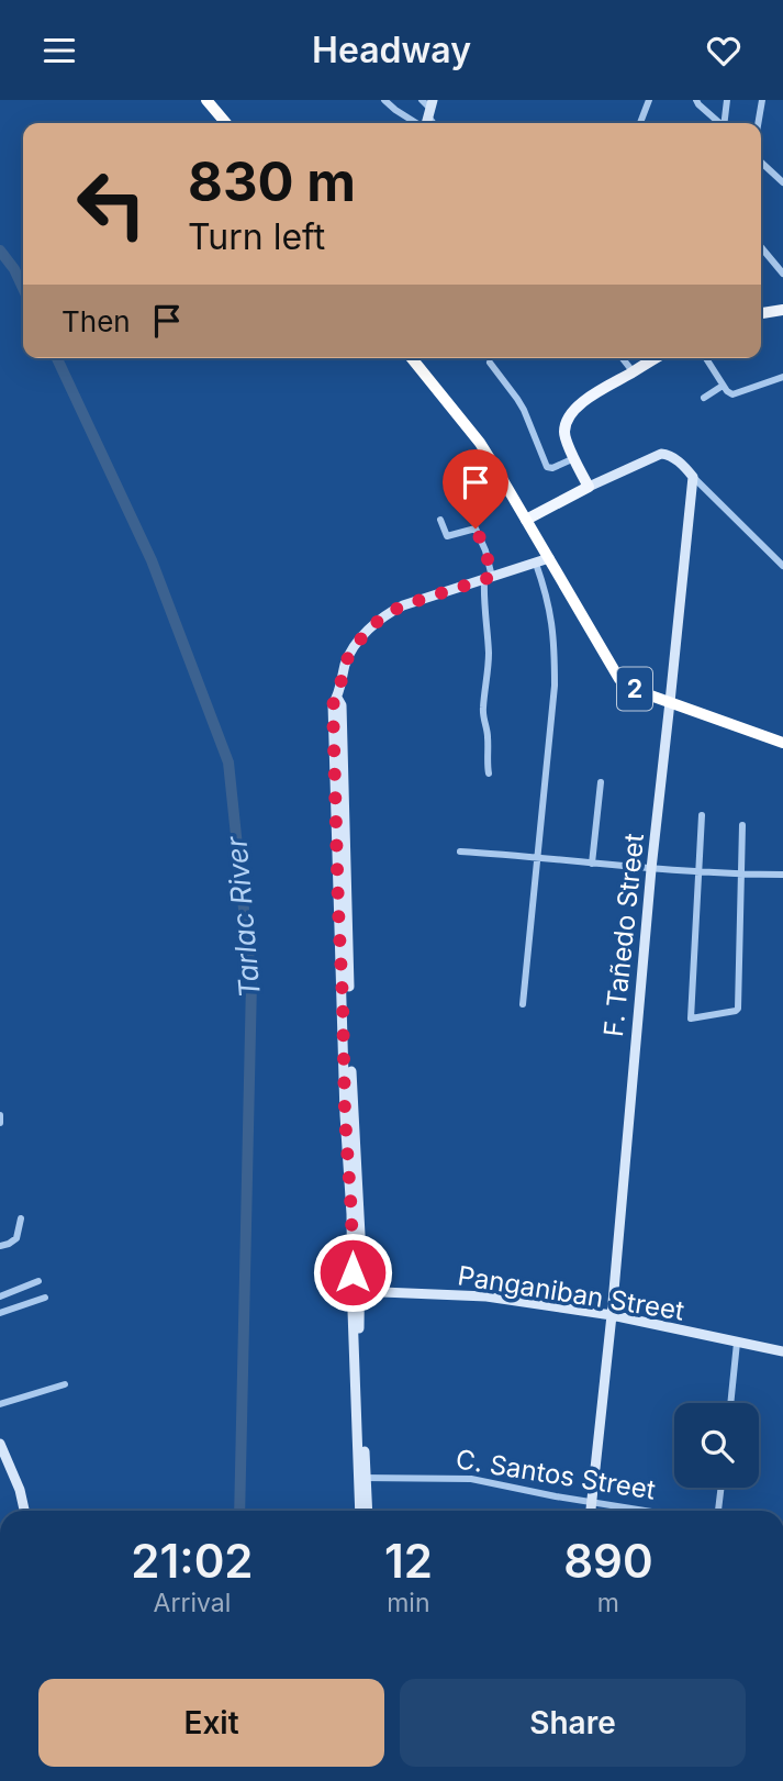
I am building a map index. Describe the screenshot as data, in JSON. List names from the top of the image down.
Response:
{
  "streets": {
    "highway": ["2"],
    "main road": ["F. Tañedo Street", "Panganiban Street"],
    "street": ["C. Santos Street"]
  },
  "crossings": [
    ["2", "F. Tañedo Street"],
    ["F. Tañedo Street", "Panganiban Street"],
    ["F. Tañedo Street", "C. Santos Street"]
  ],
  "water": ["Tarlac River"],
  "page": {
    "header": "Headway",
    "turn": ["830 m", "Turn left"],
    "then": "Then",
    "eta": [
      "21:02",
      "Arrival",
      "12",
      "min",
      "890",
      "m"
    ],
    "buttons": ["Exit", "Share"]
  }
}
